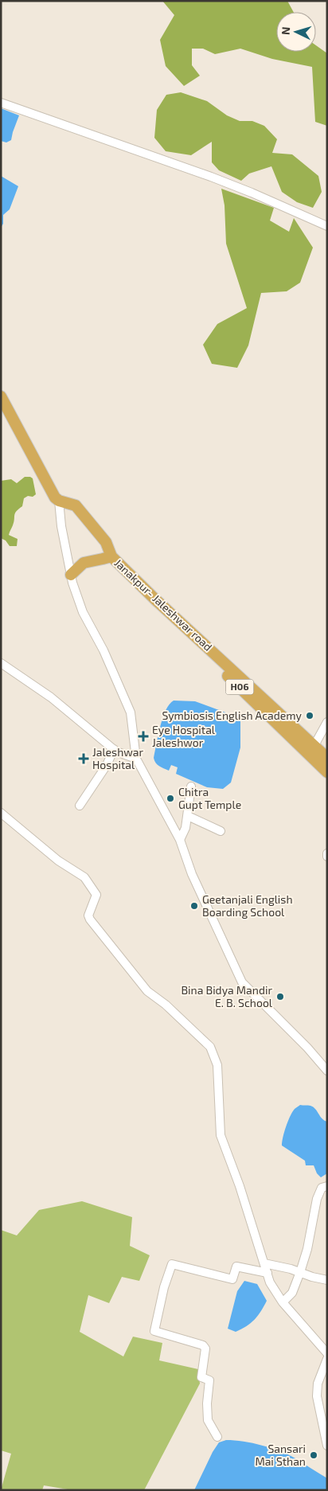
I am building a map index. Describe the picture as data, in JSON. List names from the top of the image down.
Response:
{
  "streets": {
    "highway": ["Janakpur- Jaleshwar road", "H06"]
  },
  "crossings": [
    ["Janakpur- Jaleshwar road", "H06"]
  ],
  "places": {
    "other": [
      "Symbiosis English Academy",
      "Chitra Gupt Temple",
      "Geetanjali English Boarding School",
      "Bina Bidya Mandir E. B. School",
      "Sansari Mai Sthan"
    ],
    "health": ["Eye Hospital Jaleshwor", "Jaleshwar Hospital"]
  },
  "north": "left"
}
